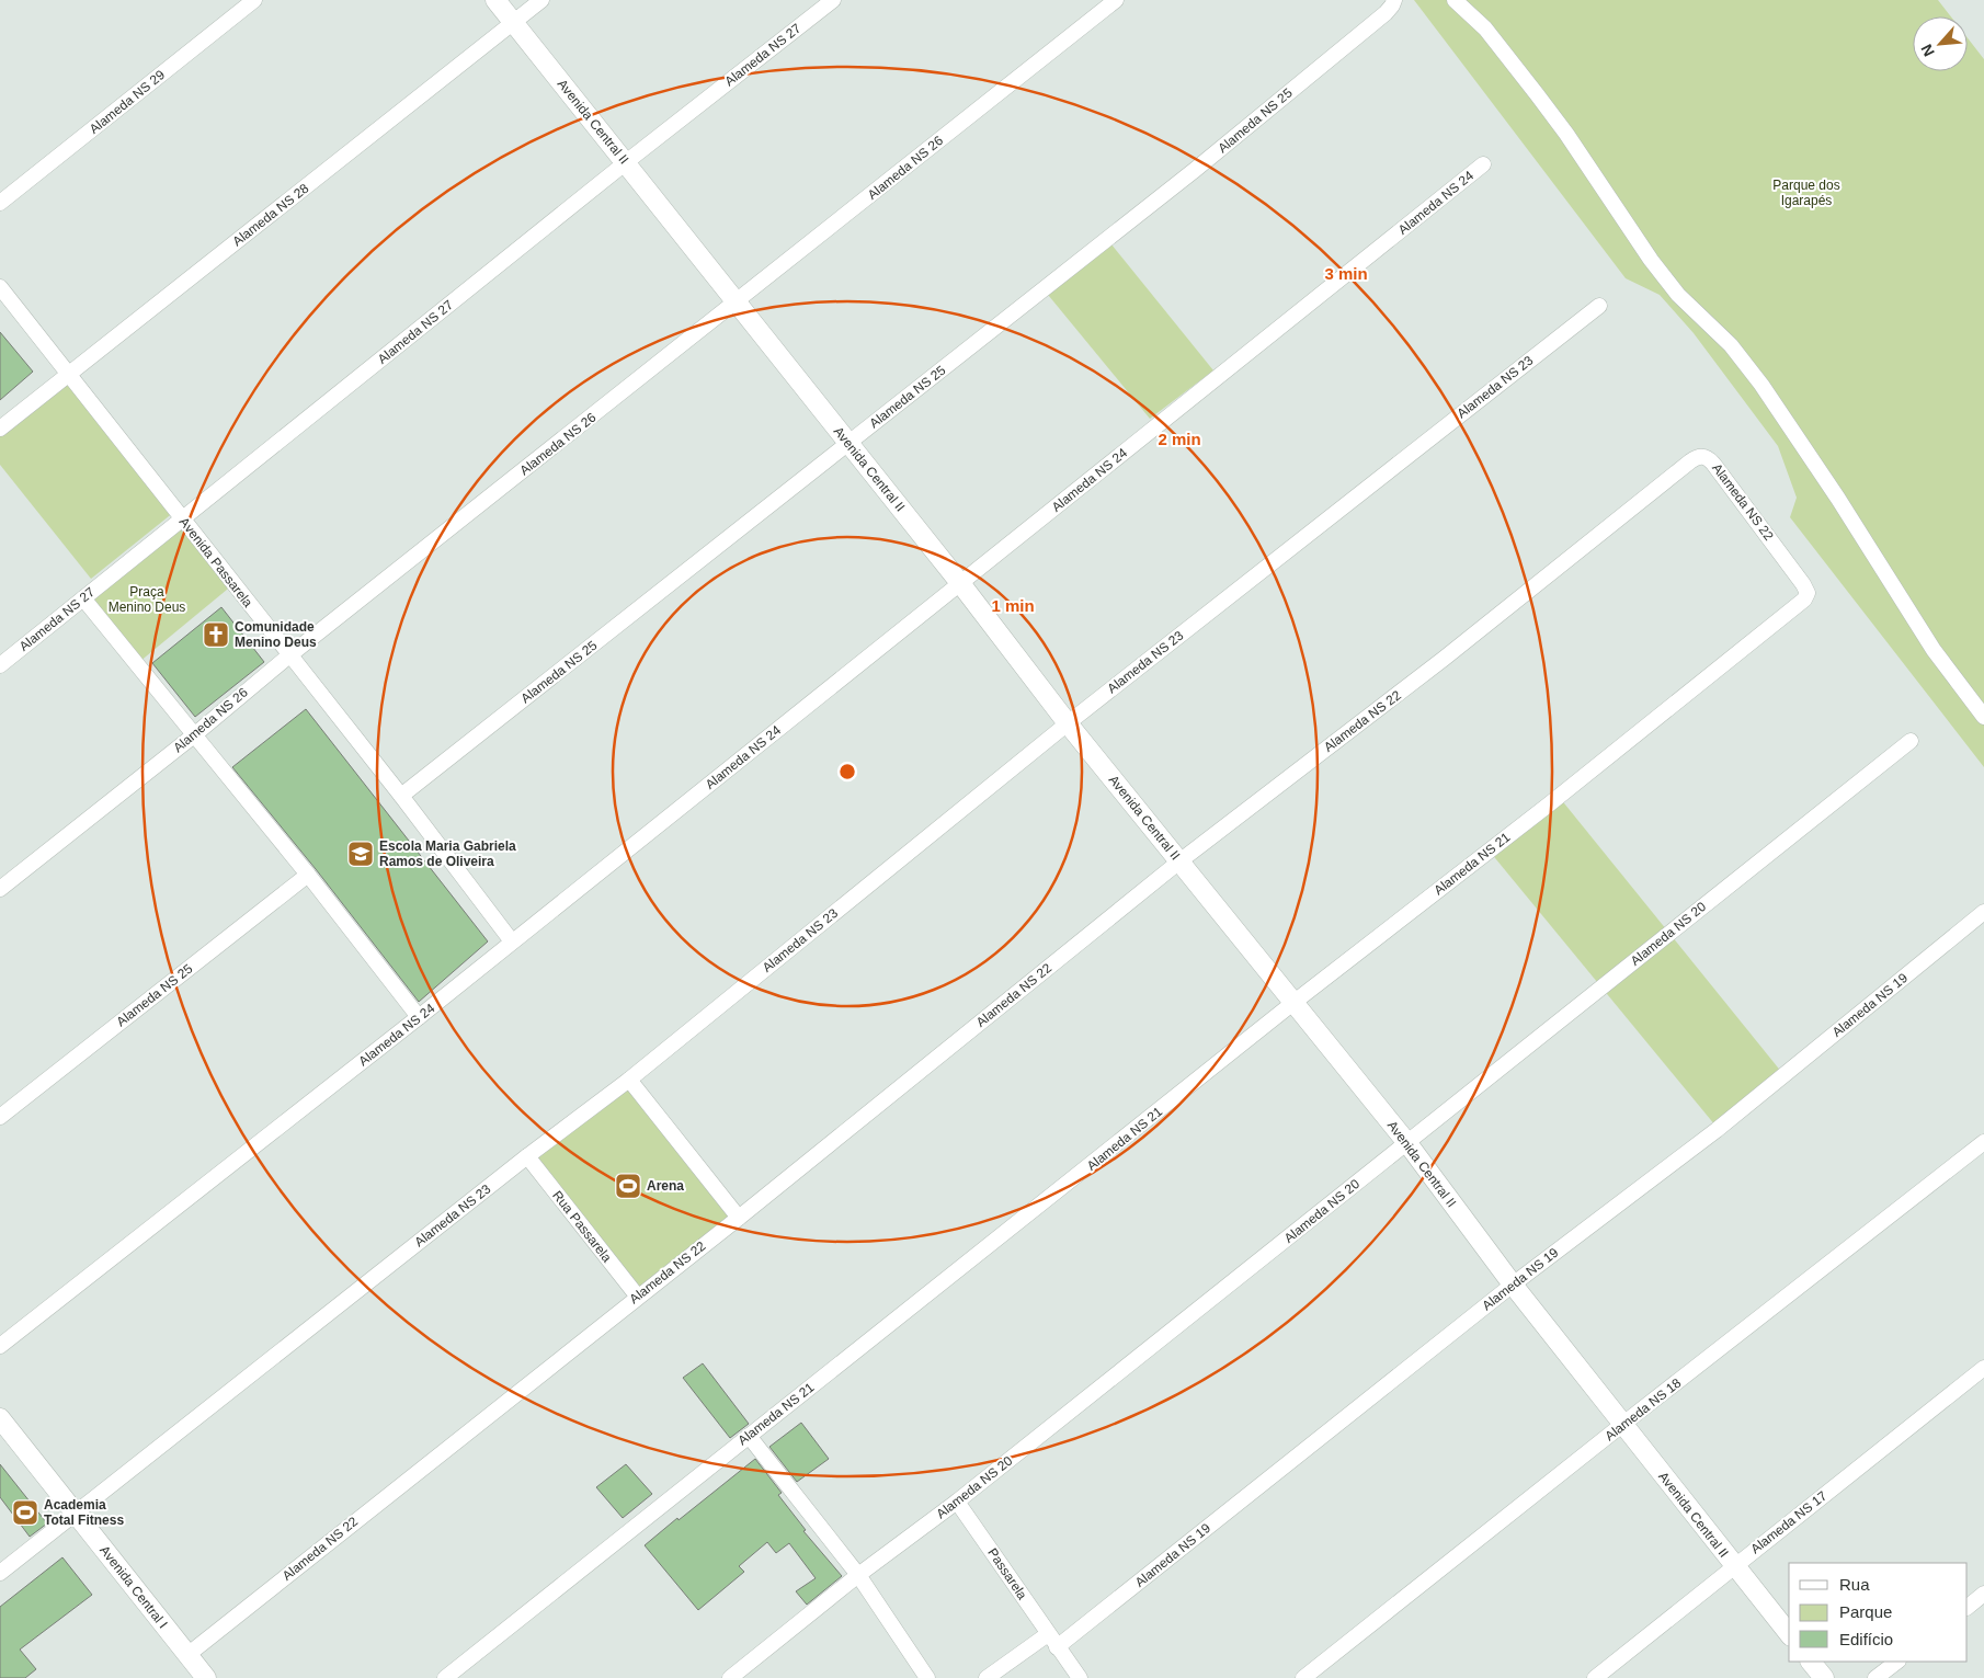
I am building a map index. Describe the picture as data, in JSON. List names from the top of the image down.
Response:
{
  "streets": {
    "street": [
      "Alameda NS 27",
      "Alameda NS 29",
      "Alameda NS 25",
      "Avenida Central II",
      "Alameda NS 26",
      "Alameda NS 24",
      "Alameda NS 28",
      "Alameda NS 23",
      "Alameda NS 22",
      "Avenida Passarela",
      "Alameda NS 21",
      "Alameda NS 20",
      "Alameda NS 19",
      "Rua Passarela",
      "Alameda NS 18",
      "Alameda NS 17",
      "Passarela",
      "Avenida Central I"
    ]
  },
  "crossings": [
    ["Alameda NS 27", "Avenida Central II"],
    ["Alameda NS 27", "Avenida Passarela"],
    ["Alameda NS 25", "Avenida Central II"],
    ["Alameda NS 25", "Avenida Passarela"],
    ["Avenida Central II", "Alameda NS 26"],
    ["Avenida Central II", "Alameda NS 24"],
    ["Avenida Central II", "Alameda NS 28"],
    ["Avenida Central II", "Alameda NS 23"],
    ["Avenida Central II", "Alameda NS 22"],
    ["Avenida Central II", "Alameda NS 21"],
    ["Avenida Central II", "Alameda NS 20"],
    ["Avenida Central II", "Alameda NS 19"],
    ["Avenida Central II", "Alameda NS 18"],
    ["Avenida Central II", "Alameda NS 17"],
    ["Alameda NS 26", "Avenida Passarela"],
    ["Alameda NS 24", "Avenida Passarela"],
    ["Alameda NS 28", "Avenida Passarela"],
    ["Alameda NS 23", "Rua Passarela"],
    ["Alameda NS 23", "Avenida Central I"],
    ["Alameda NS 22", "Alameda NS 21"],
    ["Alameda NS 22", "Rua Passarela"],
    ["Alameda NS 22", "Avenida Central I"],
    ["Alameda NS 20", "Passarela"],
    ["Alameda NS 19", "Passarela"]
  ],
  "parks": ["Parque dos Igarapés", "Praça Menino Deus"],
  "places": {
    "church": ["Comunidade Menino Deus"],
    "school or university": ["Escola Maria Gabriela Ramos de Oliveira"],
    "sports": ["Arena", "Academia Total Fitness"]
  },
  "legend": ["Rua", "Parque", "Edifício"],
  "north": "bottom left",
  "rings": ["3 min", "2 min", "1 min"]
}
